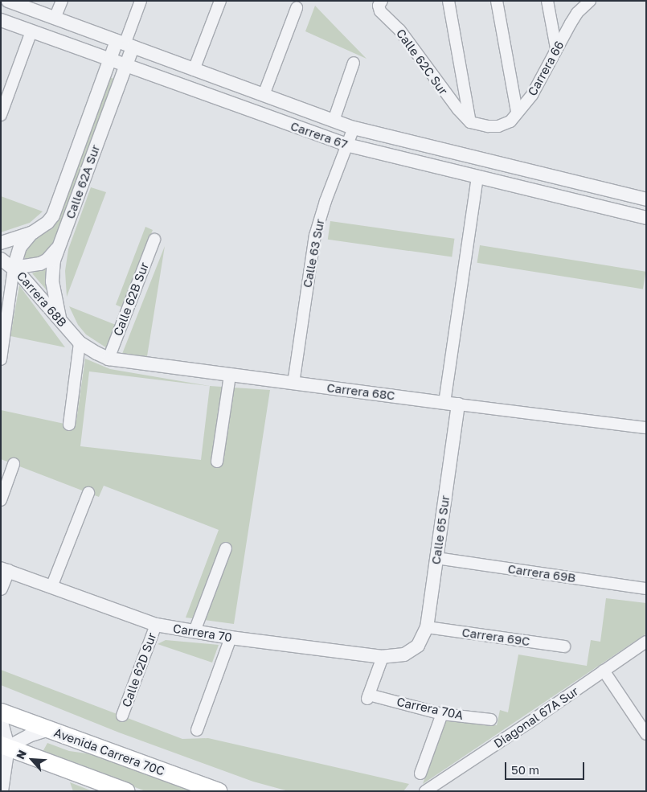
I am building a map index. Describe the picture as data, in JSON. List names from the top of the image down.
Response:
{
  "streets": {
    "main road": ["Avenida Carrera 70C"],
    "street": [
      "Calle 62C Sur",
      "Carrera 66",
      "Carrera 67",
      "Calle 62A Sur",
      "Calle 63 Sur",
      "Carrera 68B",
      "Calle 62B Sur",
      "Carrera 68C",
      "Calle 65 Sur",
      "Carrera 69B",
      "Carrera 70",
      "Carrera 69C",
      "Calle 62D Sur",
      "Carrera 70A",
      "Diagonal 67A Sur"
    ]
  },
  "crossings": [
    ["Calle 62C Sur", "Carrera 66"],
    ["Carrera 67", "Calle 62A Sur"],
    ["Carrera 67", "Calle 63 Sur"],
    ["Calle 62A Sur", "Carrera 68B"],
    ["Calle 63 Sur", "Carrera 68C"],
    ["Carrera 68B", "Carrera 68C"],
    ["Calle 62B Sur", "Carrera 68C"],
    ["Carrera 68C", "Calle 65 Sur"],
    ["Calle 65 Sur", "Carrera 69B"],
    ["Calle 65 Sur", "Carrera 70"],
    ["Calle 65 Sur", "Carrera 69C"],
    ["Carrera 70", "Calle 62D Sur"],
    ["Carrera 70", "Carrera 70A"]
  ],
  "scale_bar": "50 m",
  "north": "top left"
}
